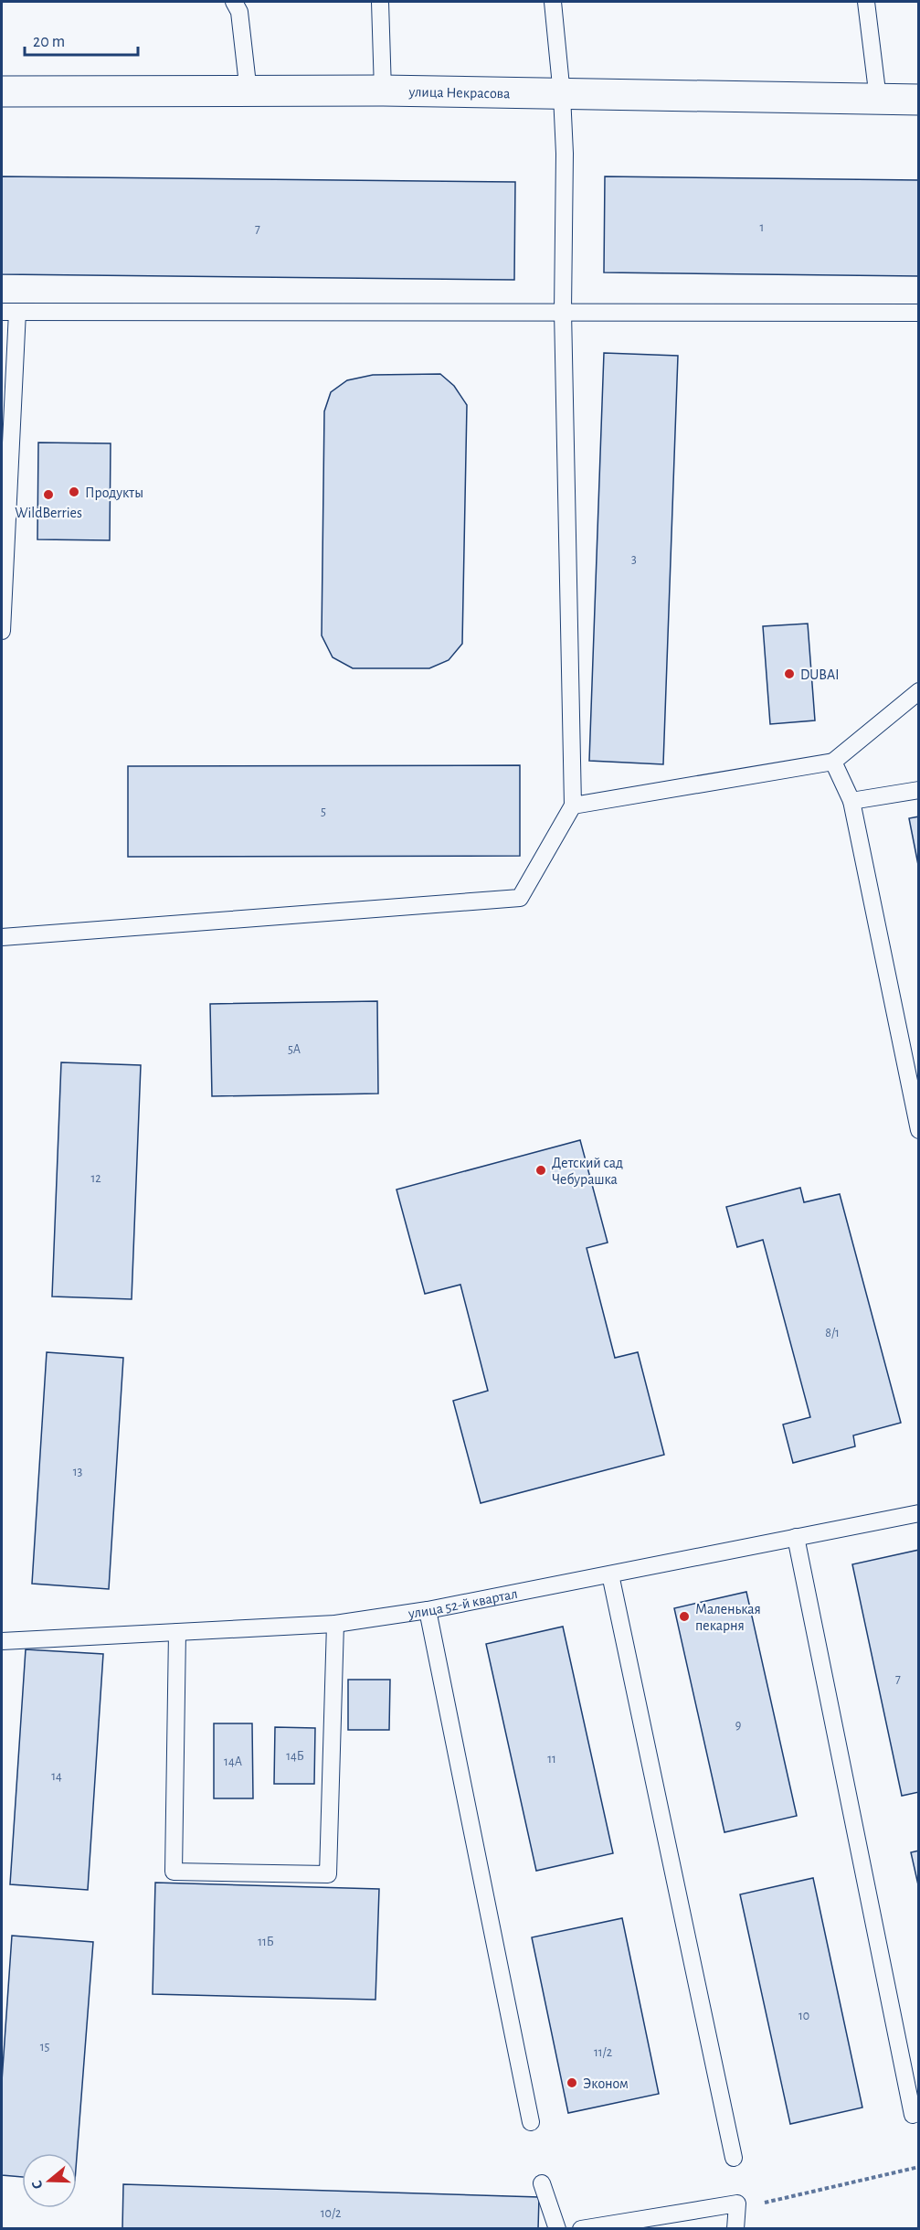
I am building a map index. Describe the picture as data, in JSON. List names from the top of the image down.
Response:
{
  "streets": {
    "street": ["улица Некрасова"],
    "lane": ["улица 52-й квартал"]
  },
  "places": [
    "Продукты",
    "WildBerries",
    "DUBAI",
    "Детский сад Чебурашка",
    "Маленькая пекарня",
    "Эконом"
  ],
  "house_numbers": [
    "1",
    "7",
    "3",
    "5",
    "5А",
    "12",
    "8/1",
    "13",
    "7",
    "9",
    "14Б",
    "11",
    "14А",
    "14",
    "11Б",
    "10",
    "15",
    "11/2",
    "10/2"
  ],
  "scale_bar": "20 m",
  "north": "left"
}
